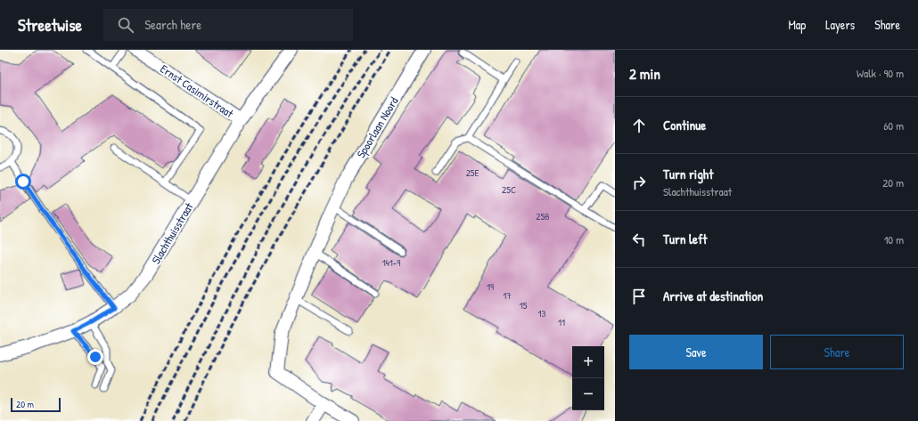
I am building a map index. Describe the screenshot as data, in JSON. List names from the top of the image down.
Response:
{
  "streets": {
    "street": ["Ernst Casimirstraat", "Spoorlaan Noord", "Slachthuisstraat"]
  },
  "crossings": [
    ["Ernst Casimirstraat", "Slachthuisstraat"]
  ],
  "house_numbers": [
    "25E",
    "25C",
    "25B",
    "141-9",
    "19",
    "17",
    "15",
    "13",
    "11"
  ],
  "scale_bar": "20 m",
  "page": {
    "header": "Streetwise",
    "search": "Search here",
    "nav": ["Map", "Layers", "Share"],
    "heading": ["2 min", "Walk · 90 m"],
    "list": [
      ["Continue", "60 m"],
      ["Turn right", "Slachthuisstraat", "20 m"],
      ["Turn left", "10 m"],
      "Arrive at destination"
    ],
    "buttons": ["Save", "Share"],
    "map_buttons": ["+", "−"],
    "scale": "20 m"
  }
}
